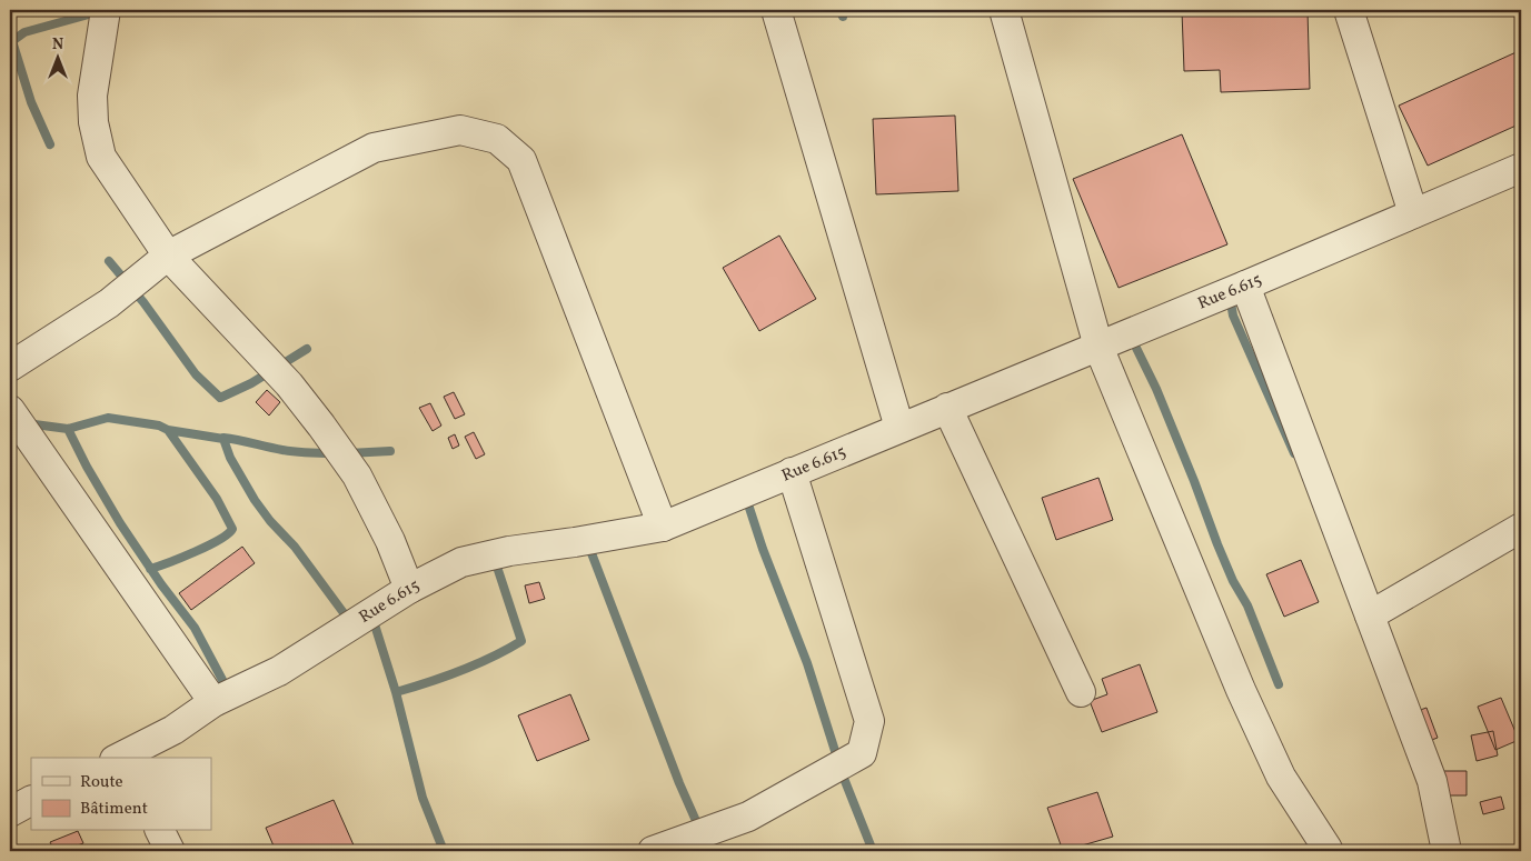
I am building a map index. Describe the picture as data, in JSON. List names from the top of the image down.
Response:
{
  "streets": {
    "street": ["Rue 6.615"]
  },
  "legend": ["Route", "Bâtiment"],
  "north": "top"
}
